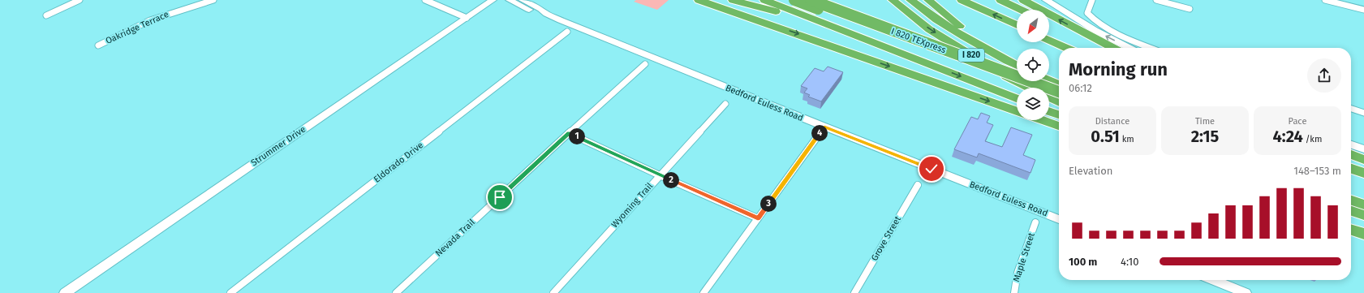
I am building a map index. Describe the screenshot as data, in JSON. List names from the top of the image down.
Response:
{
  "streets": {
    "highway": ["I 820 TEXpress", "I 820"],
    "main road": ["Bedford Euless Road", "Strummer Drive"],
    "street": [
      "Oakridge Terrace",
      "Eldorado Drive",
      "Wyoming Trail",
      "Nevada Trail",
      "Grove Street",
      "Maple Street"
    ]
  },
  "north": "bottom left",
  "page": {
    "heading": ["Morning run", "06:12"],
    "stats": [
      ["Distance", "0.51 km"],
      ["Time", "2:15"],
      ["Pace", "4:24 /km"]
    ],
    "pins": [
      "4",
      "1",
      "2",
      "3"
    ],
    "chart": ["Elevation", "148–153 m"],
    "list": [
      {
        "name": "100 m",
        "note": "4:10"
      }
    ]
  }
}
